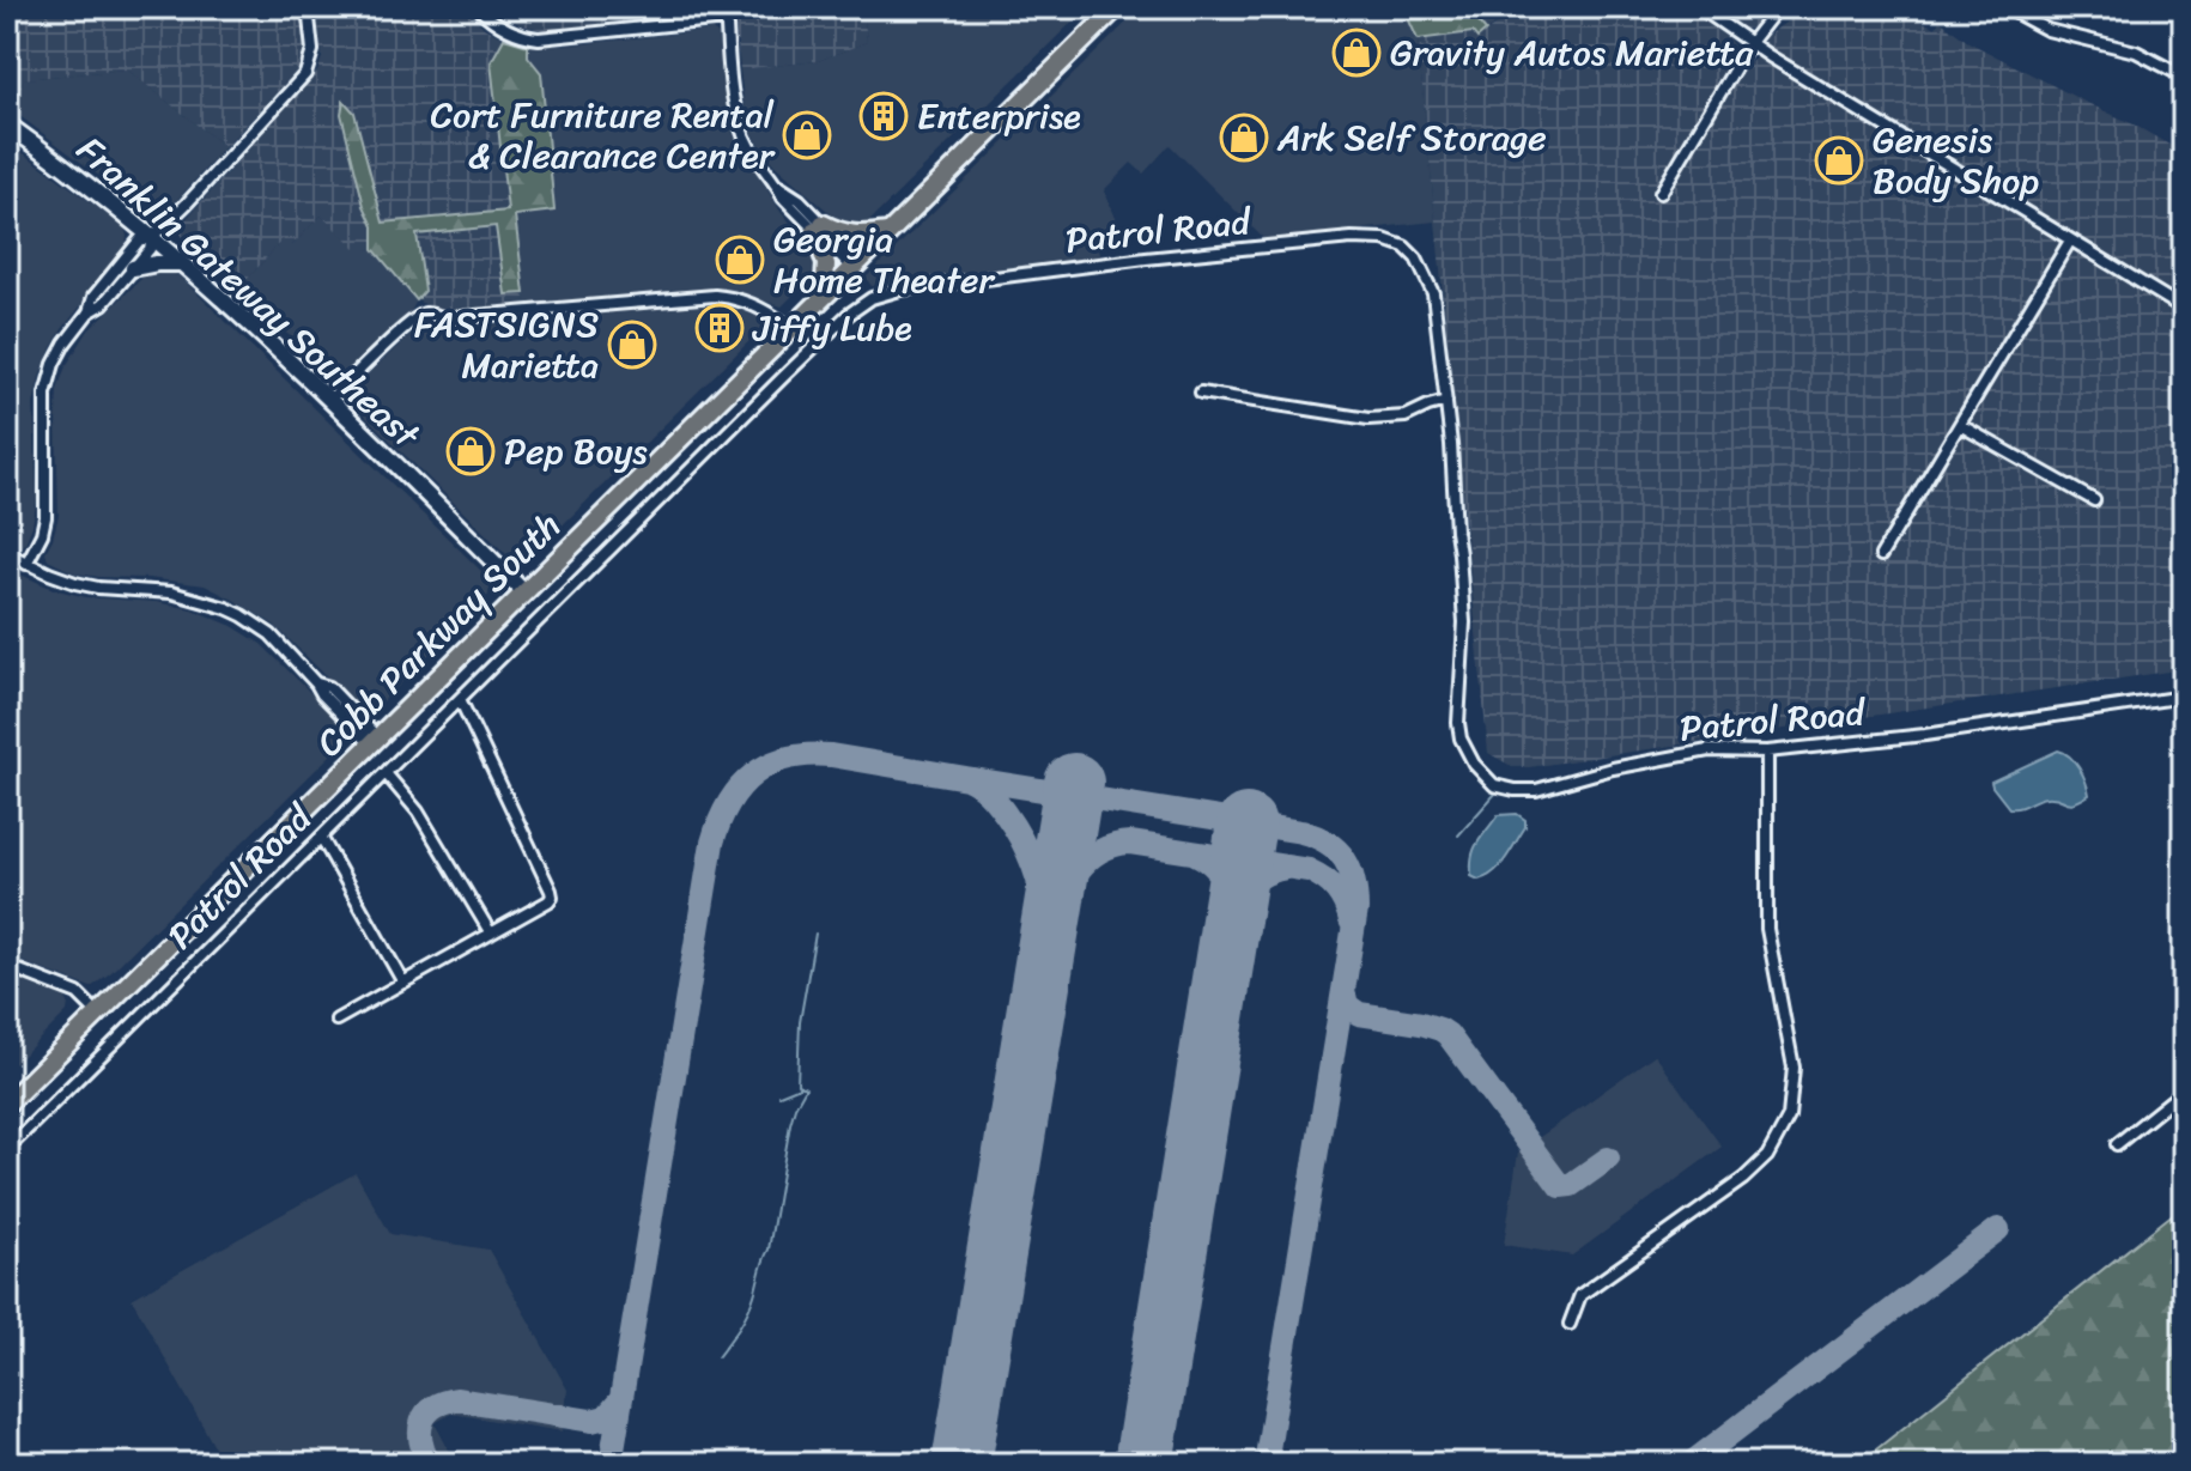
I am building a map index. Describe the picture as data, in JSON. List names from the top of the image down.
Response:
{
  "streets": {
    "main road": ["Cobb Parkway South"],
    "street": ["Patrol Road", "Franklin Gateway Southeast"]
  },
  "crossings": [
    ["Franklin Gateway Southeast", "Cobb Parkway South"]
  ],
  "places": {
    "shop": [
      "Gravity Autos Marietta",
      "Cort Furniture Rental & Clearance Center",
      "Ark Self Storage",
      "Genesis Body Shop",
      "Georgia Home Theater",
      "FASTSIGNS Marietta",
      "Pep Boys"
    ],
    "building": ["Enterprise", "Jiffy Lube"]
  }
}
